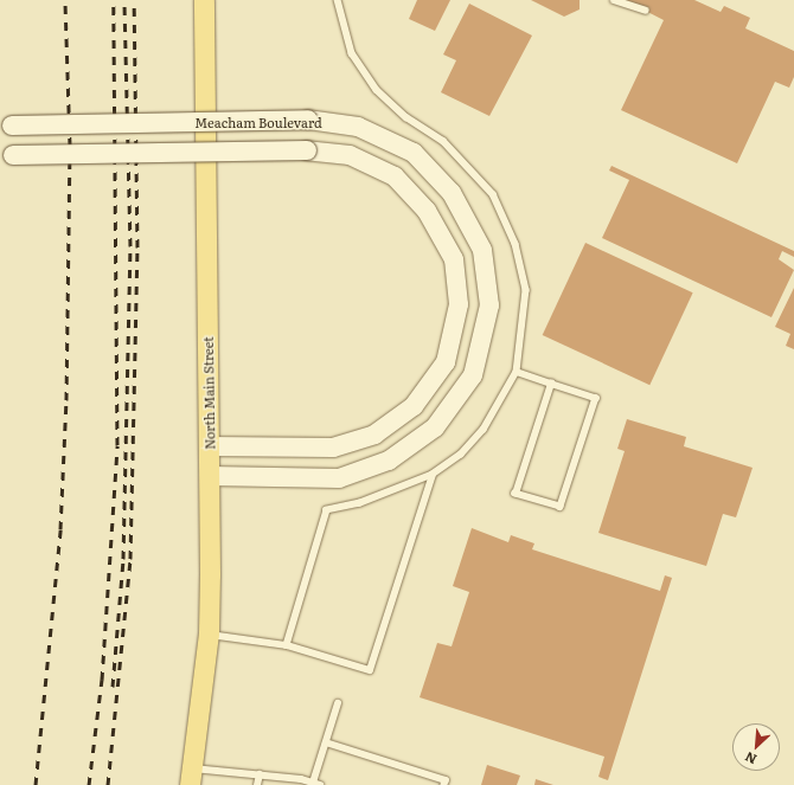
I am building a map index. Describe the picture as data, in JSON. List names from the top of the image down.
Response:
{
  "streets": {
    "main road": ["Meacham Boulevard", "North Main Street"]
  },
  "crossings": [
    ["Meacham Boulevard", "North Main Street"]
  ],
  "north": "bottom left"
}
